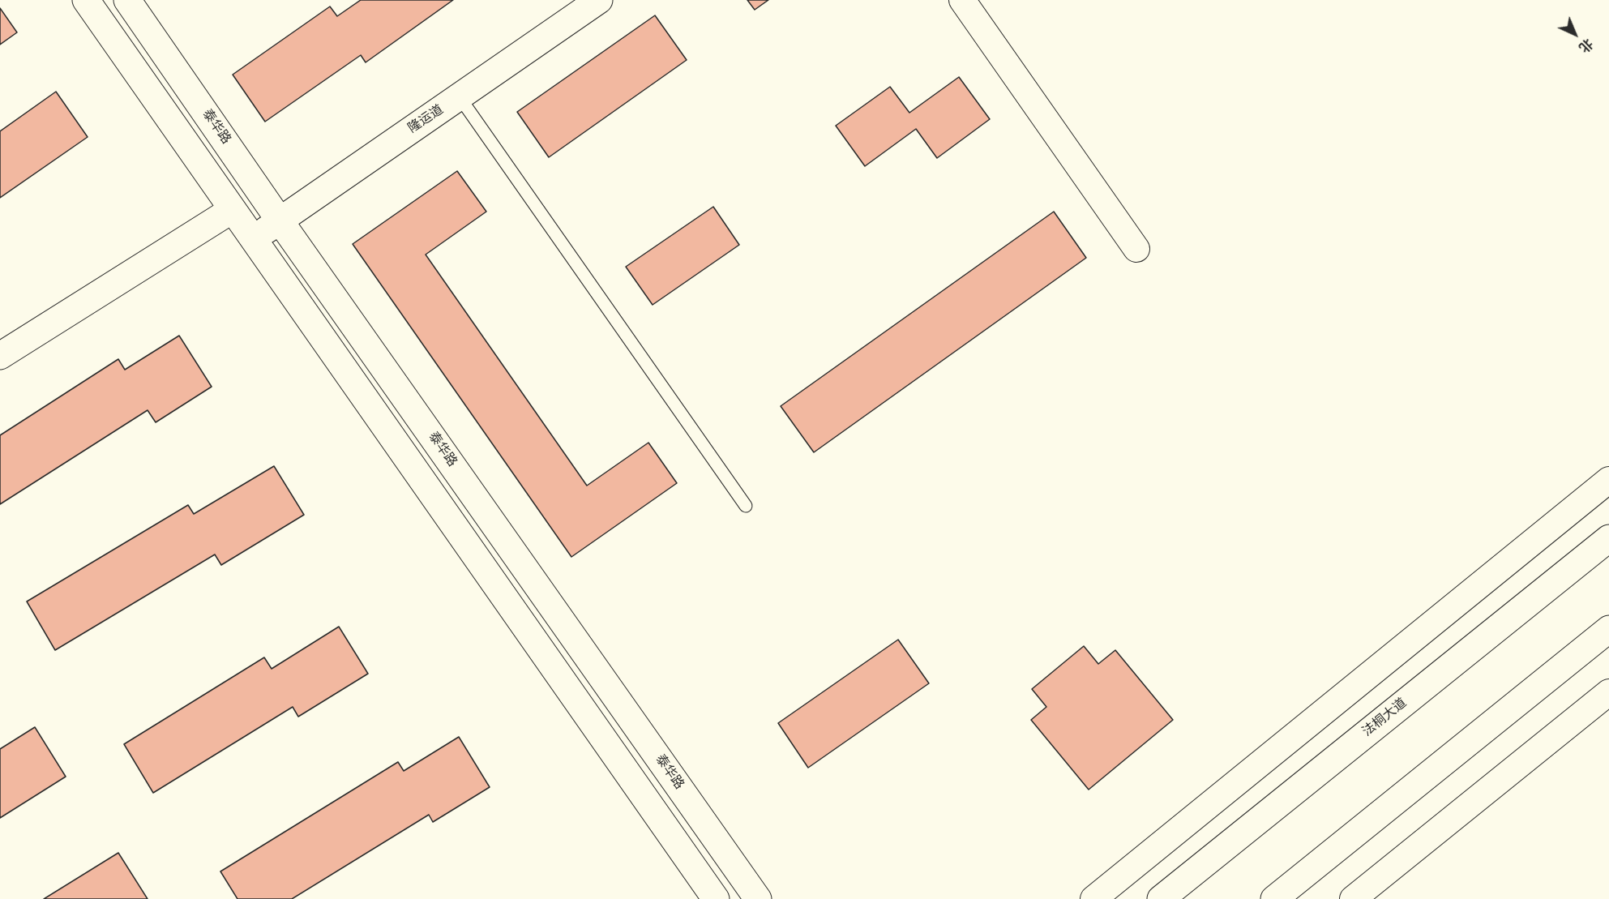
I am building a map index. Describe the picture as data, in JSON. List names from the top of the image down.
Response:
{
  "streets": {
    "main road": ["隆运道", "泰华路", "法桐大道"]
  },
  "crossings": [
    ["隆运道", "泰华路"]
  ],
  "north": "bottom right"
}
